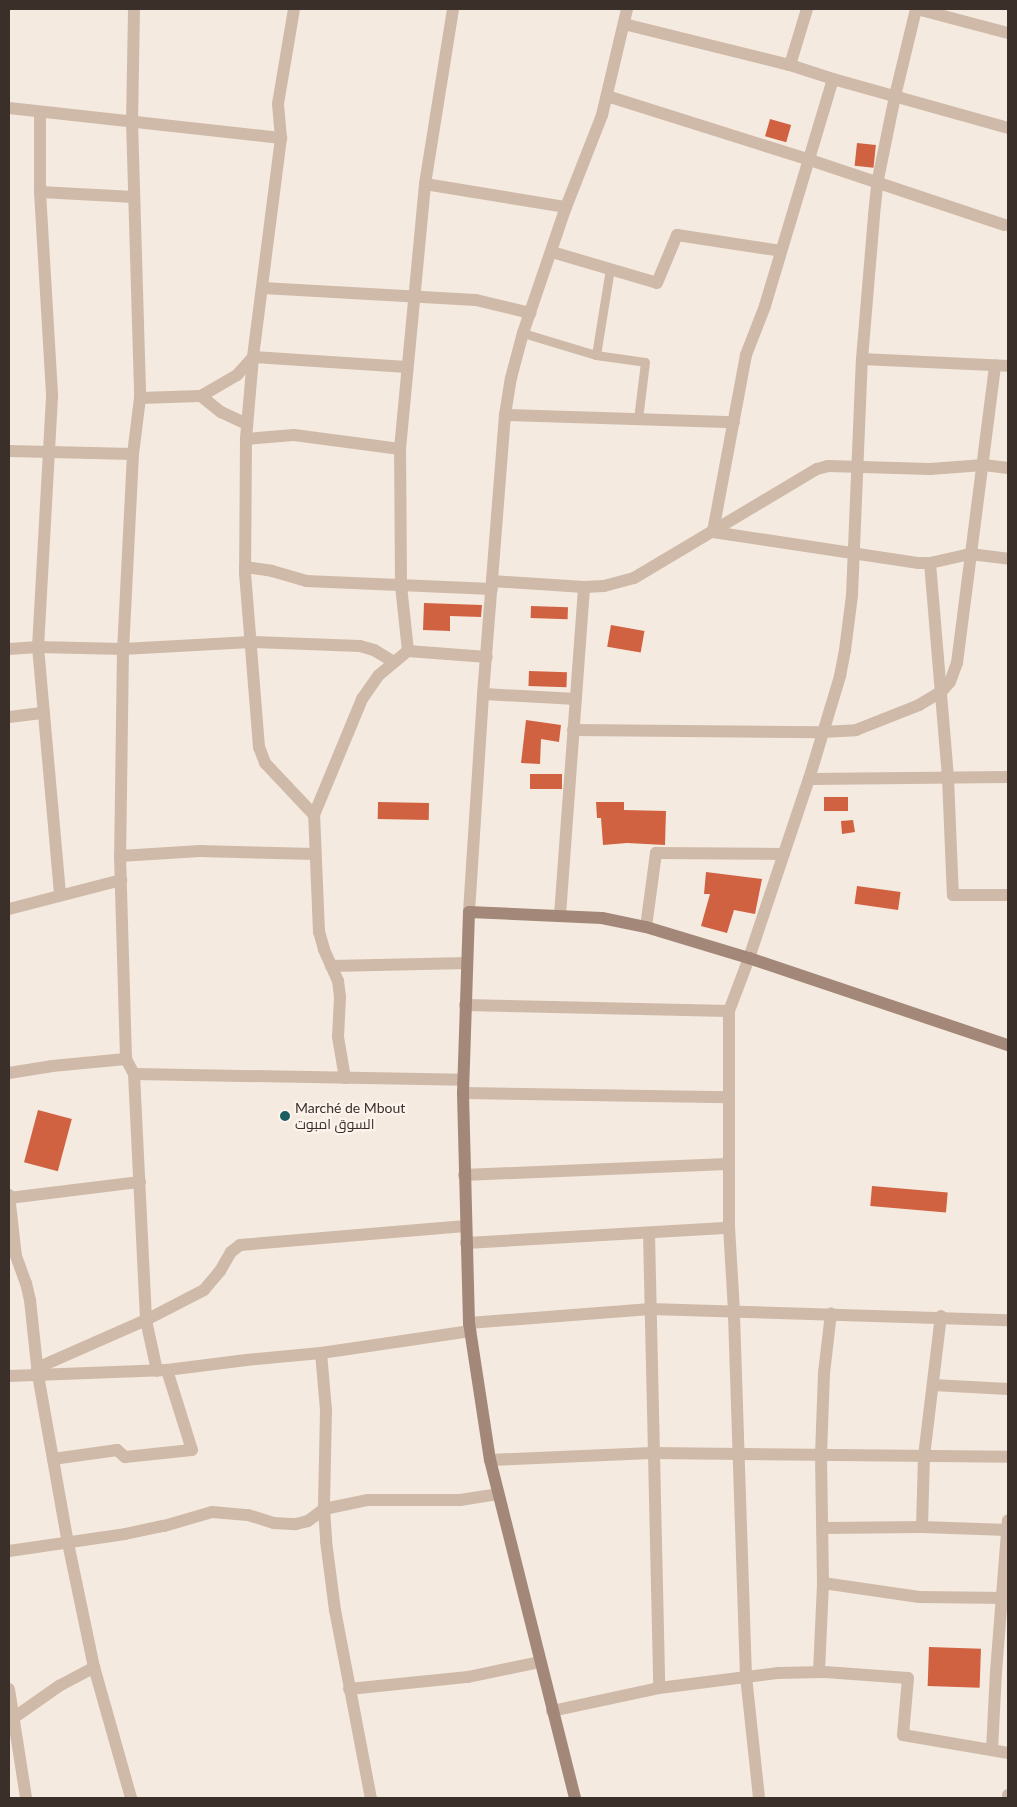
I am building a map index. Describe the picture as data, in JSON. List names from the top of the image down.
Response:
{
  "places": ["Marché de Mbout السوق امبوت"]
}
